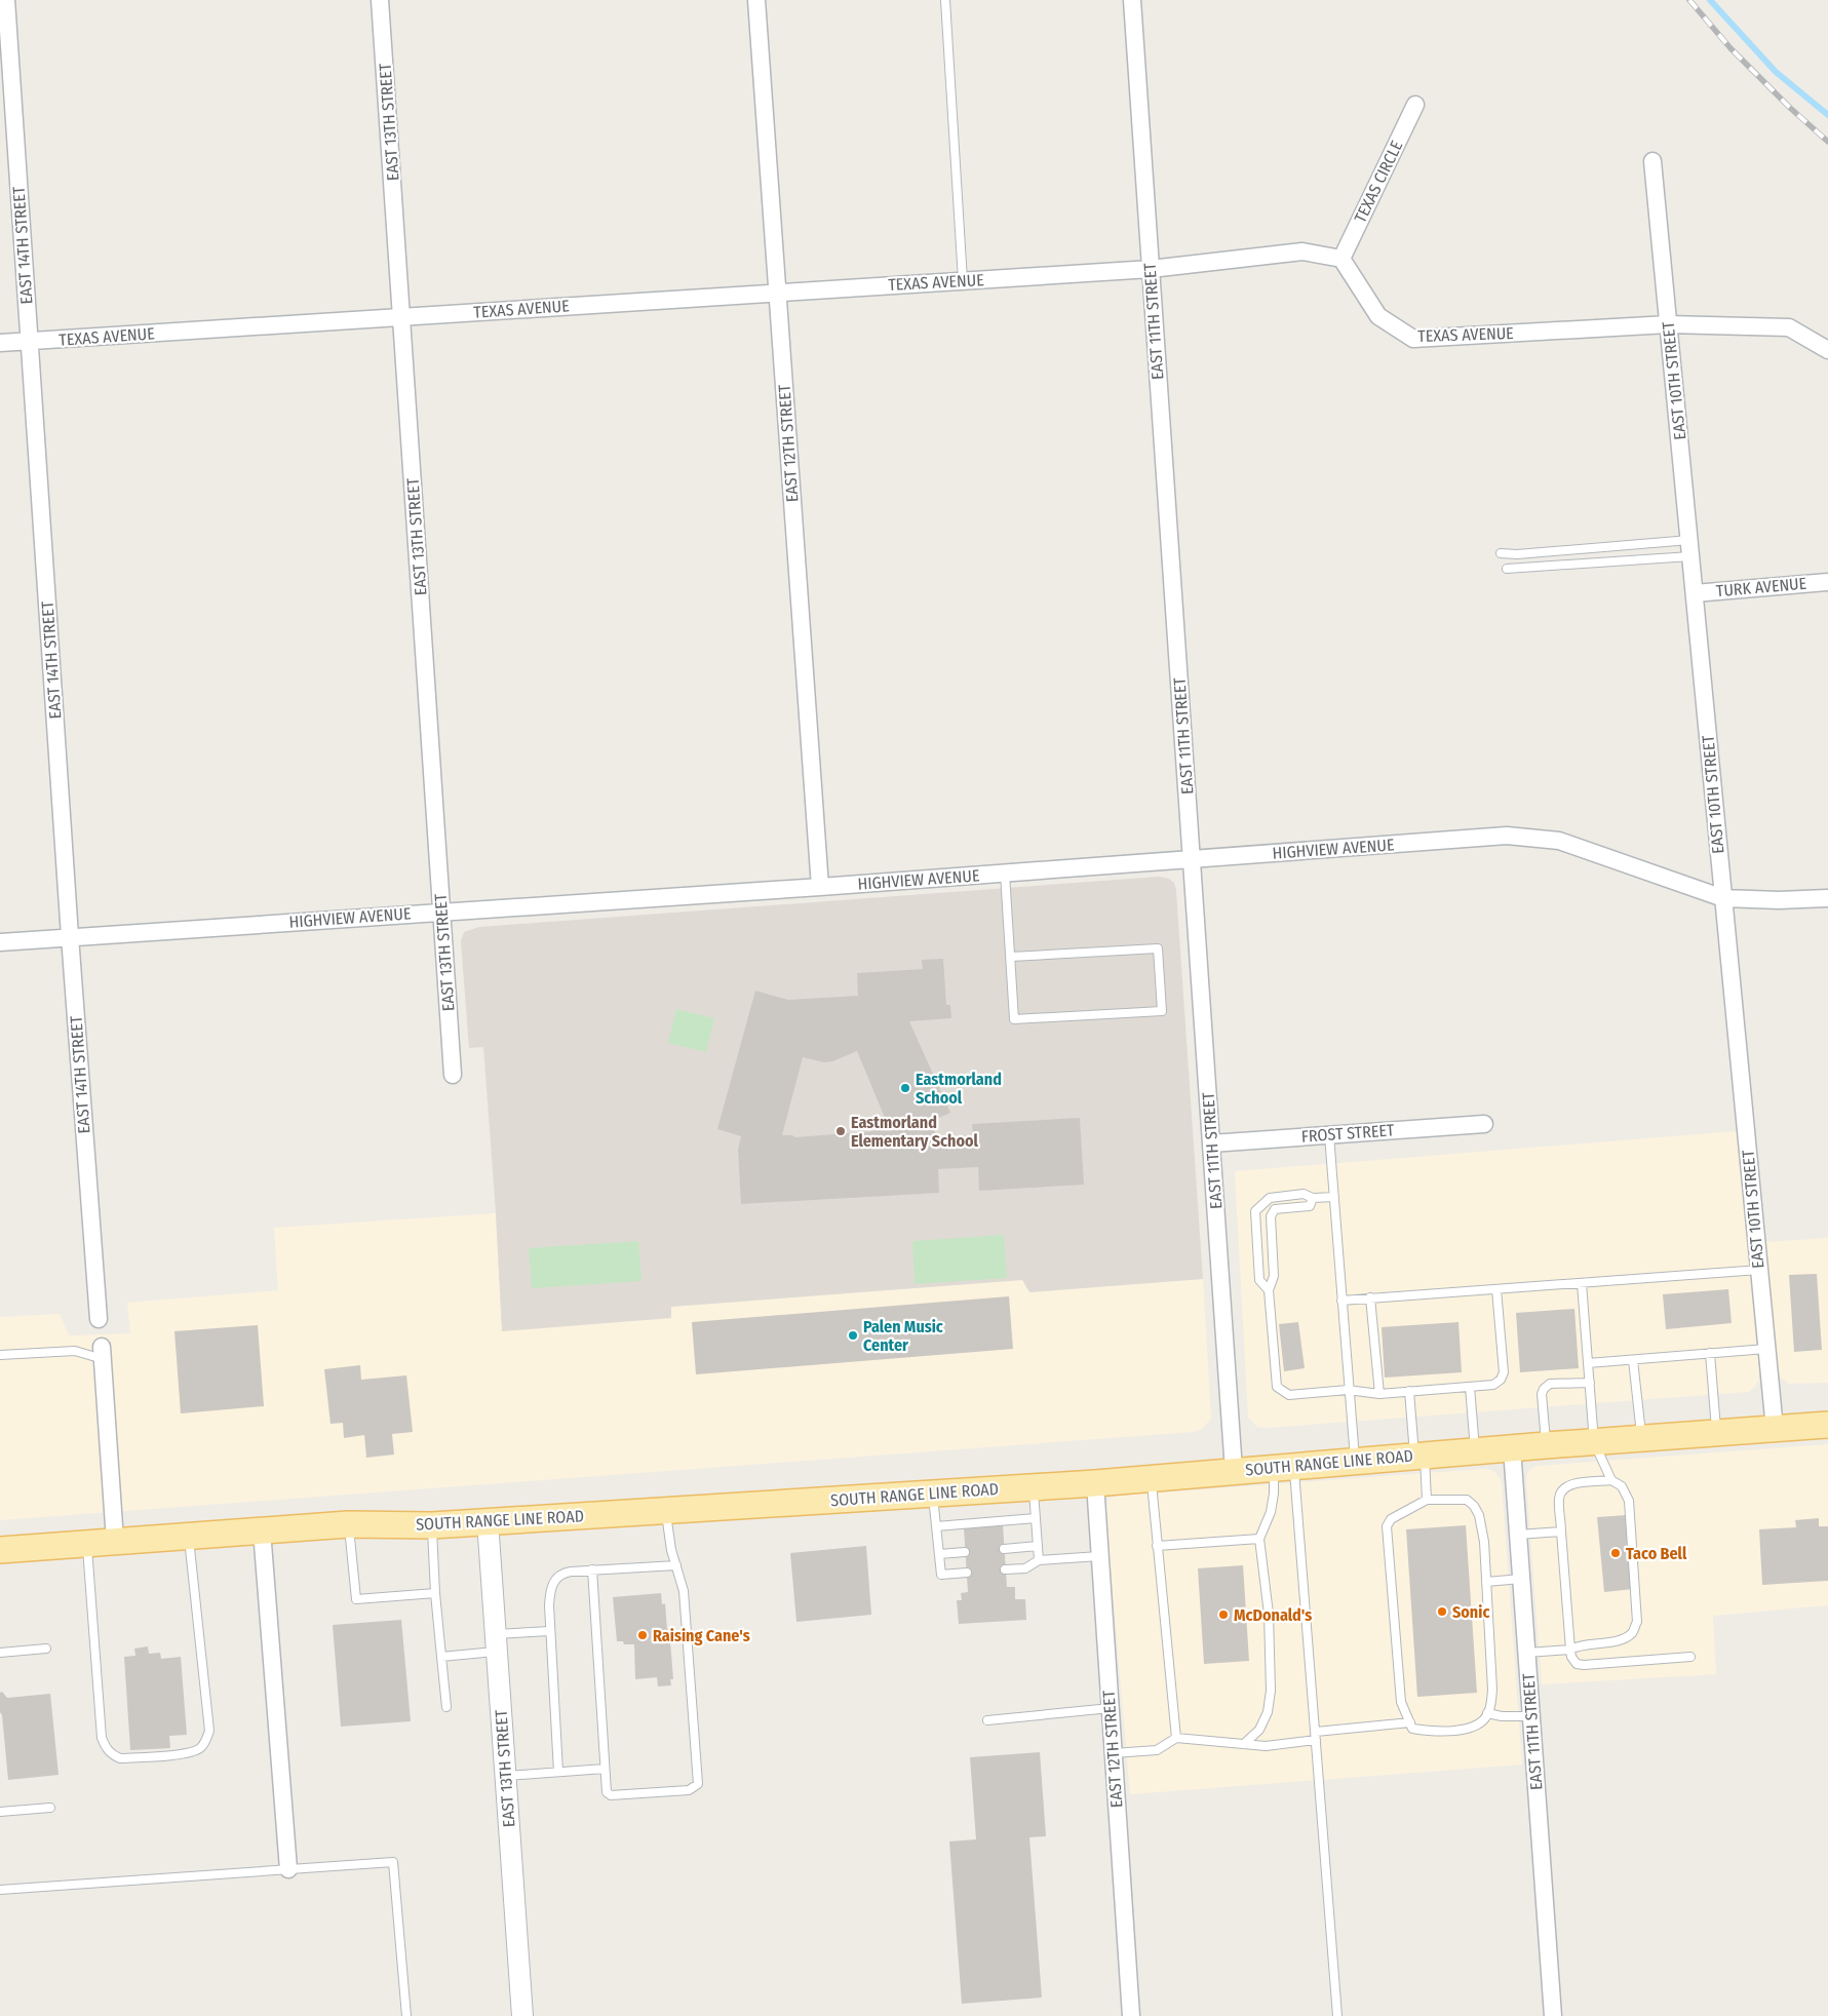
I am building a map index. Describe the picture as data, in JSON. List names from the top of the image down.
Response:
{
  "streets": {
    "main road": ["SOUTH RANGE LINE ROAD"],
    "street": [
      "EAST 13TH STREET",
      "TEXAS CIRCLE",
      "EAST 14TH STREET",
      "TEXAS AVENUE",
      "EAST 11TH STREET",
      "EAST 10TH STREET",
      "EAST 12TH STREET",
      "TURK AVENUE",
      "HIGHVIEW AVENUE",
      "FROST STREET"
    ]
  },
  "crossings": [
    ["EAST 13TH STREET", "TEXAS AVENUE"],
    ["EAST 13TH STREET", "HIGHVIEW AVENUE"],
    ["EAST 13TH STREET", "SOUTH RANGE LINE ROAD"],
    ["TEXAS CIRCLE", "TEXAS AVENUE"],
    ["EAST 14TH STREET", "TEXAS AVENUE"],
    ["EAST 14TH STREET", "HIGHVIEW AVENUE"],
    ["TEXAS AVENUE", "EAST 11TH STREET"],
    ["TEXAS AVENUE", "EAST 10TH STREET"],
    ["TEXAS AVENUE", "EAST 12TH STREET"],
    ["EAST 11TH STREET", "HIGHVIEW AVENUE"],
    ["EAST 11TH STREET", "FROST STREET"],
    ["EAST 11TH STREET", "SOUTH RANGE LINE ROAD"],
    ["EAST 10TH STREET", "TURK AVENUE"],
    ["EAST 10TH STREET", "HIGHVIEW AVENUE"],
    ["EAST 10TH STREET", "SOUTH RANGE LINE ROAD"],
    ["EAST 12TH STREET", "HIGHVIEW AVENUE"],
    ["EAST 12TH STREET", "SOUTH RANGE LINE ROAD"]
  ],
  "places": [
    "Eastmorland School",
    "Eastmorland Elementary School",
    "Palen Music Center",
    "Taco Bell",
    "Sonic",
    "McDonald's",
    "Raising Cane's"
  ]
}
